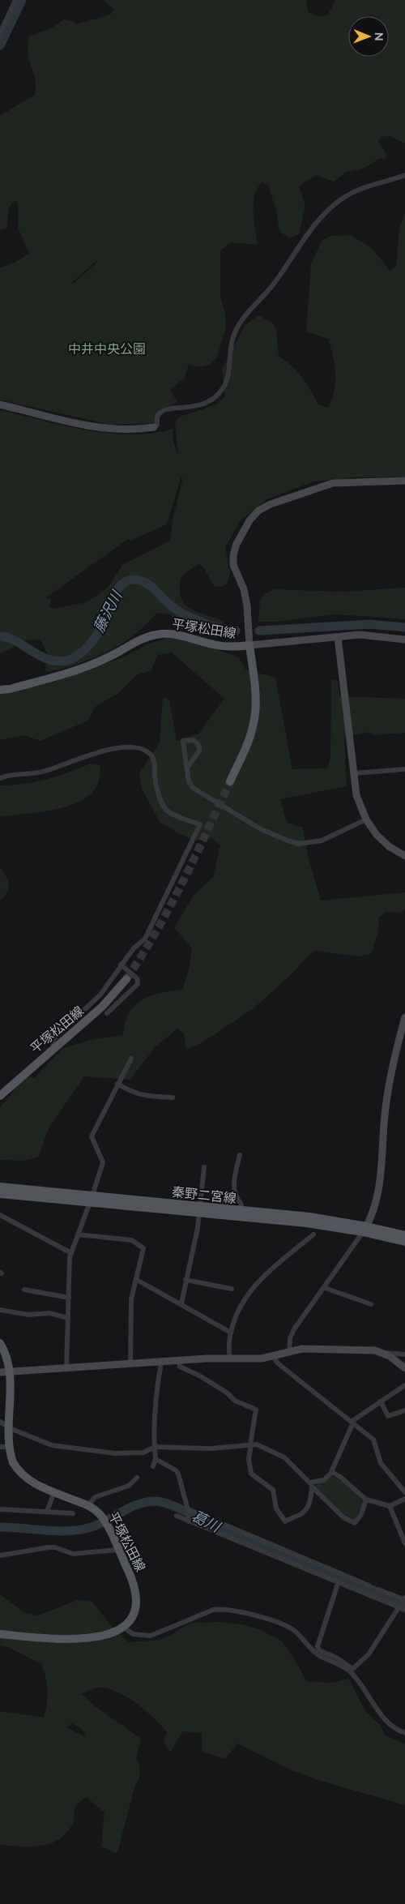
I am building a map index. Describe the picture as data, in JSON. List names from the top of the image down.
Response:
{
  "streets": {
    "main road": ["平塚松田線", "秦野二宮線"]
  },
  "water": ["藤沢川", "葛川"],
  "parks": ["中井中央公園"],
  "north": "right"
}
